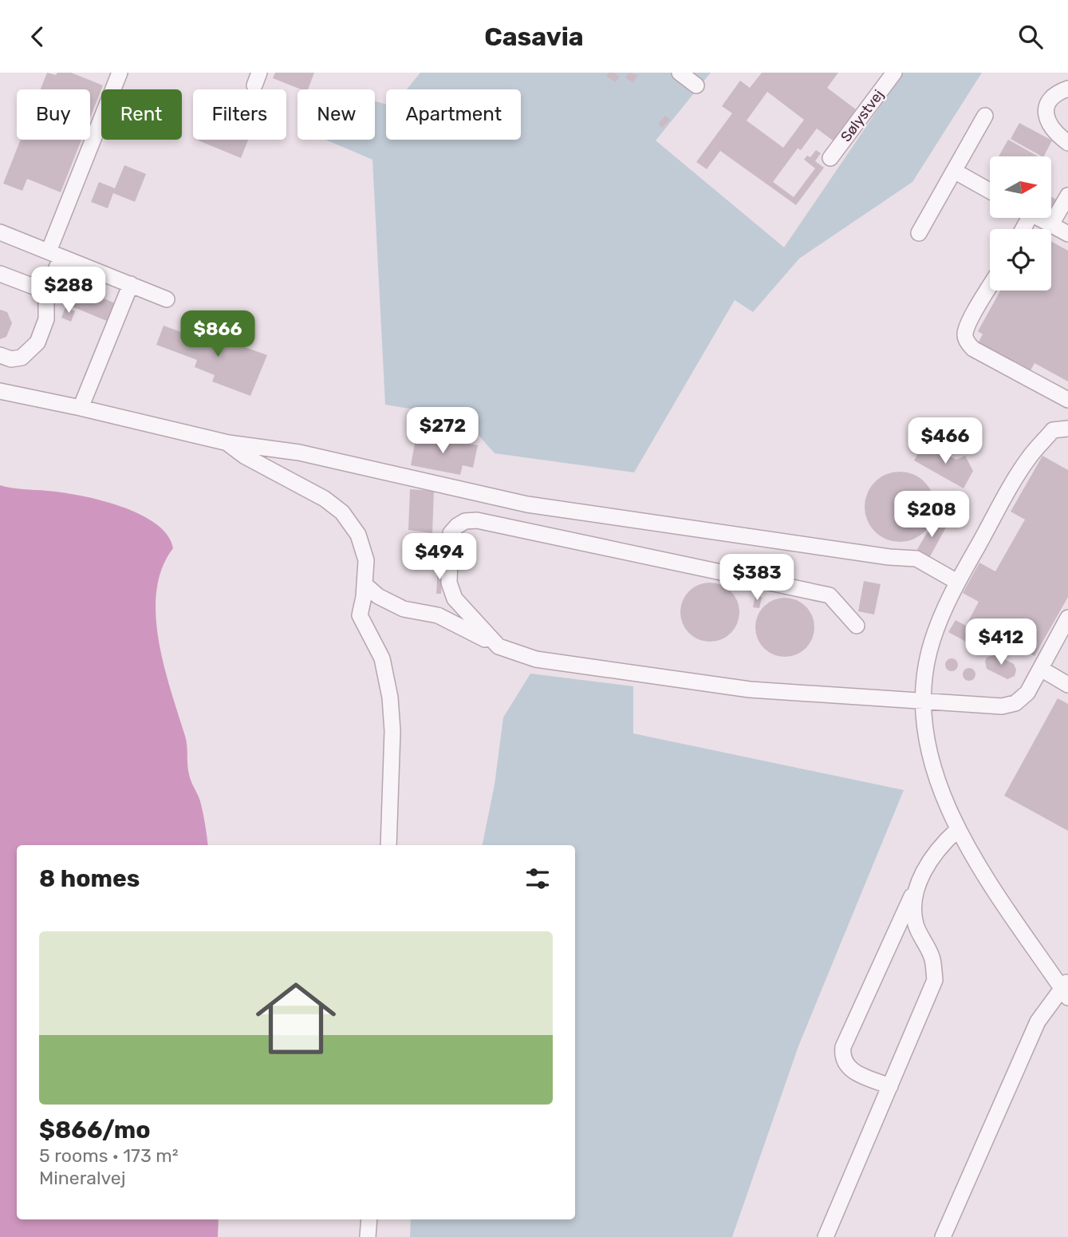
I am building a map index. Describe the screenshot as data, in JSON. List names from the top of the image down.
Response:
{
  "streets": {
    "street": ["Sølystvej"]
  },
  "north": "right",
  "page": {
    "header": "Casavia",
    "chip": [
      "Buy",
      "Rent",
      "Filters",
      "New",
      "Apartment"
    ],
    "price": [
      "$288",
      "$866",
      "$272",
      "$466",
      "$208",
      "$494",
      "$383",
      "$412"
    ],
    "heading": "8 homes",
    "list": [
      {
        "name": "$866/mo",
        "note": "5 rooms · 173 m² · Mineralvej"
      }
    ]
  }
}
